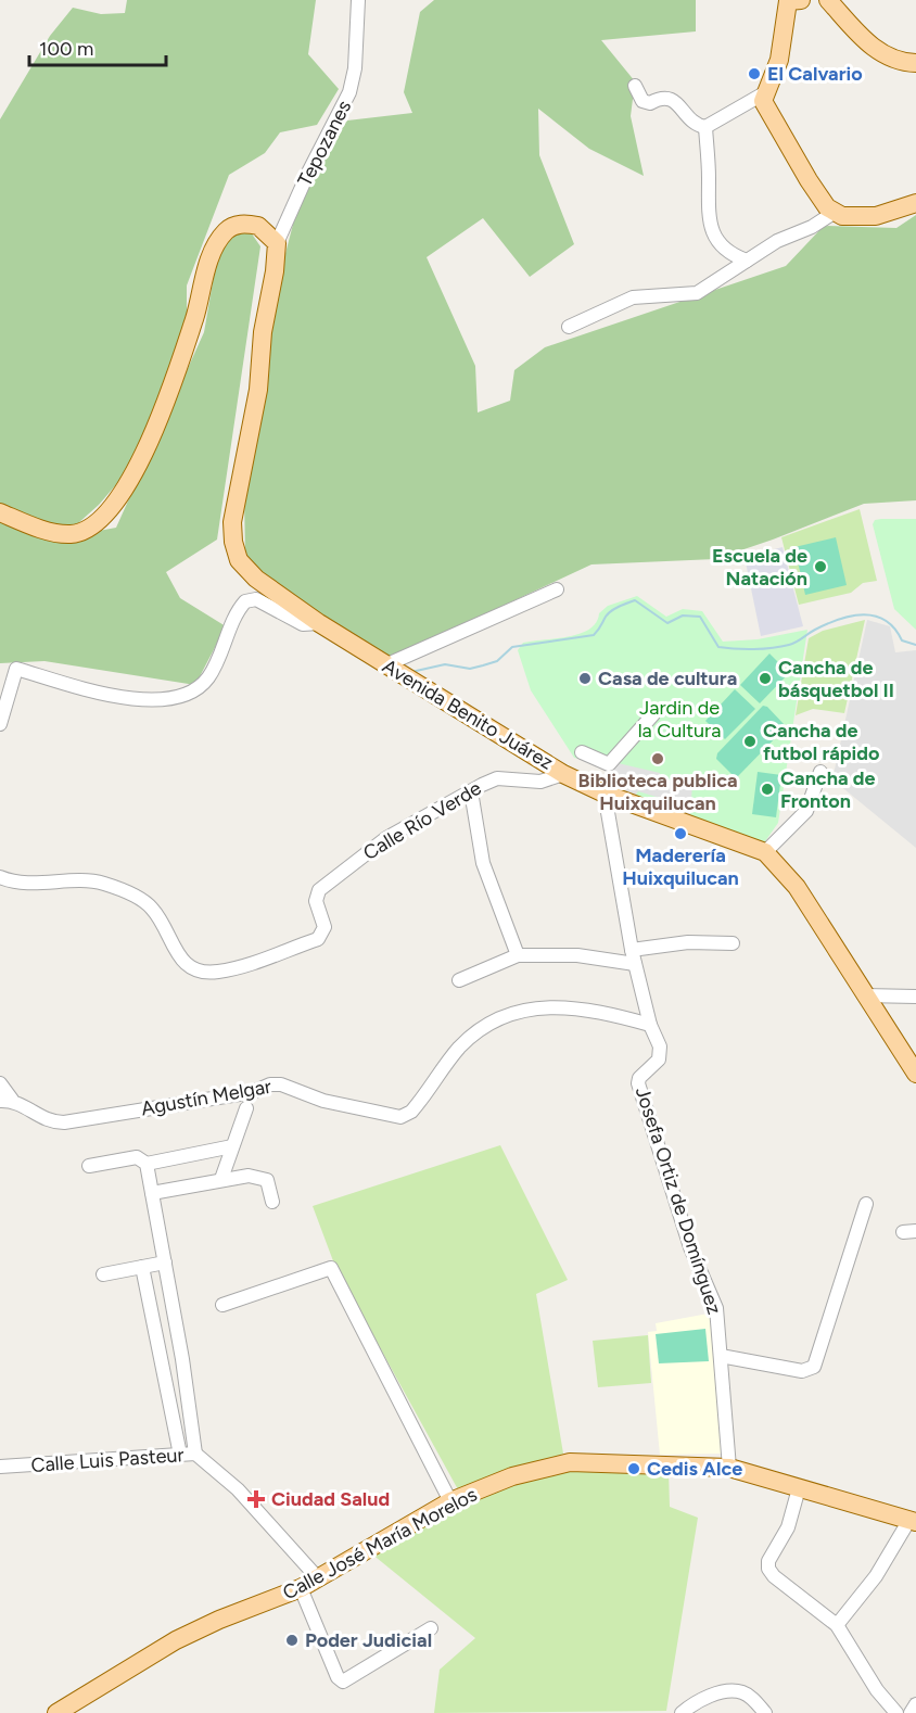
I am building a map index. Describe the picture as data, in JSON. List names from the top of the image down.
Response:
{
  "streets": {
    "main road": ["Avenida Benito Juárez", "Calle José María Morelos"],
    "street": [
      "Tepozanes",
      "Calle Río Verde",
      "Agustín Melgar",
      "Josefa Ortiz de Domínguez",
      "Calle Luis Pasteur"
    ]
  },
  "crossings": [
    ["Tepozanes", "Avenida Benito Juárez"],
    ["Avenida Benito Juárez", "Calle Río Verde"],
    ["Avenida Benito Juárez", "Josefa Ortiz de Domínguez"],
    ["Agustín Melgar", "Josefa Ortiz de Domínguez"],
    ["Josefa Ortiz de Domínguez", "Calle José María Morelos"],
    ["Calle Luis Pasteur", "Calle José María Morelos"]
  ],
  "parks": ["Jardin de la Cultura"],
  "places": {
    "other": [
      "El Calvario",
      "Escuela de Natación",
      "Casa de cultura",
      "Cancha de básquetbol II",
      "Cancha de futbol rápido",
      "Biblioteca publica Huixquilucan",
      "Cancha de Fronton",
      "Maderería Huixquilucan",
      "Cedis Alce",
      "Poder Judicial"
    ],
    "health": ["Ciudad Salud"]
  },
  "scale_bar": "100 m"
}
